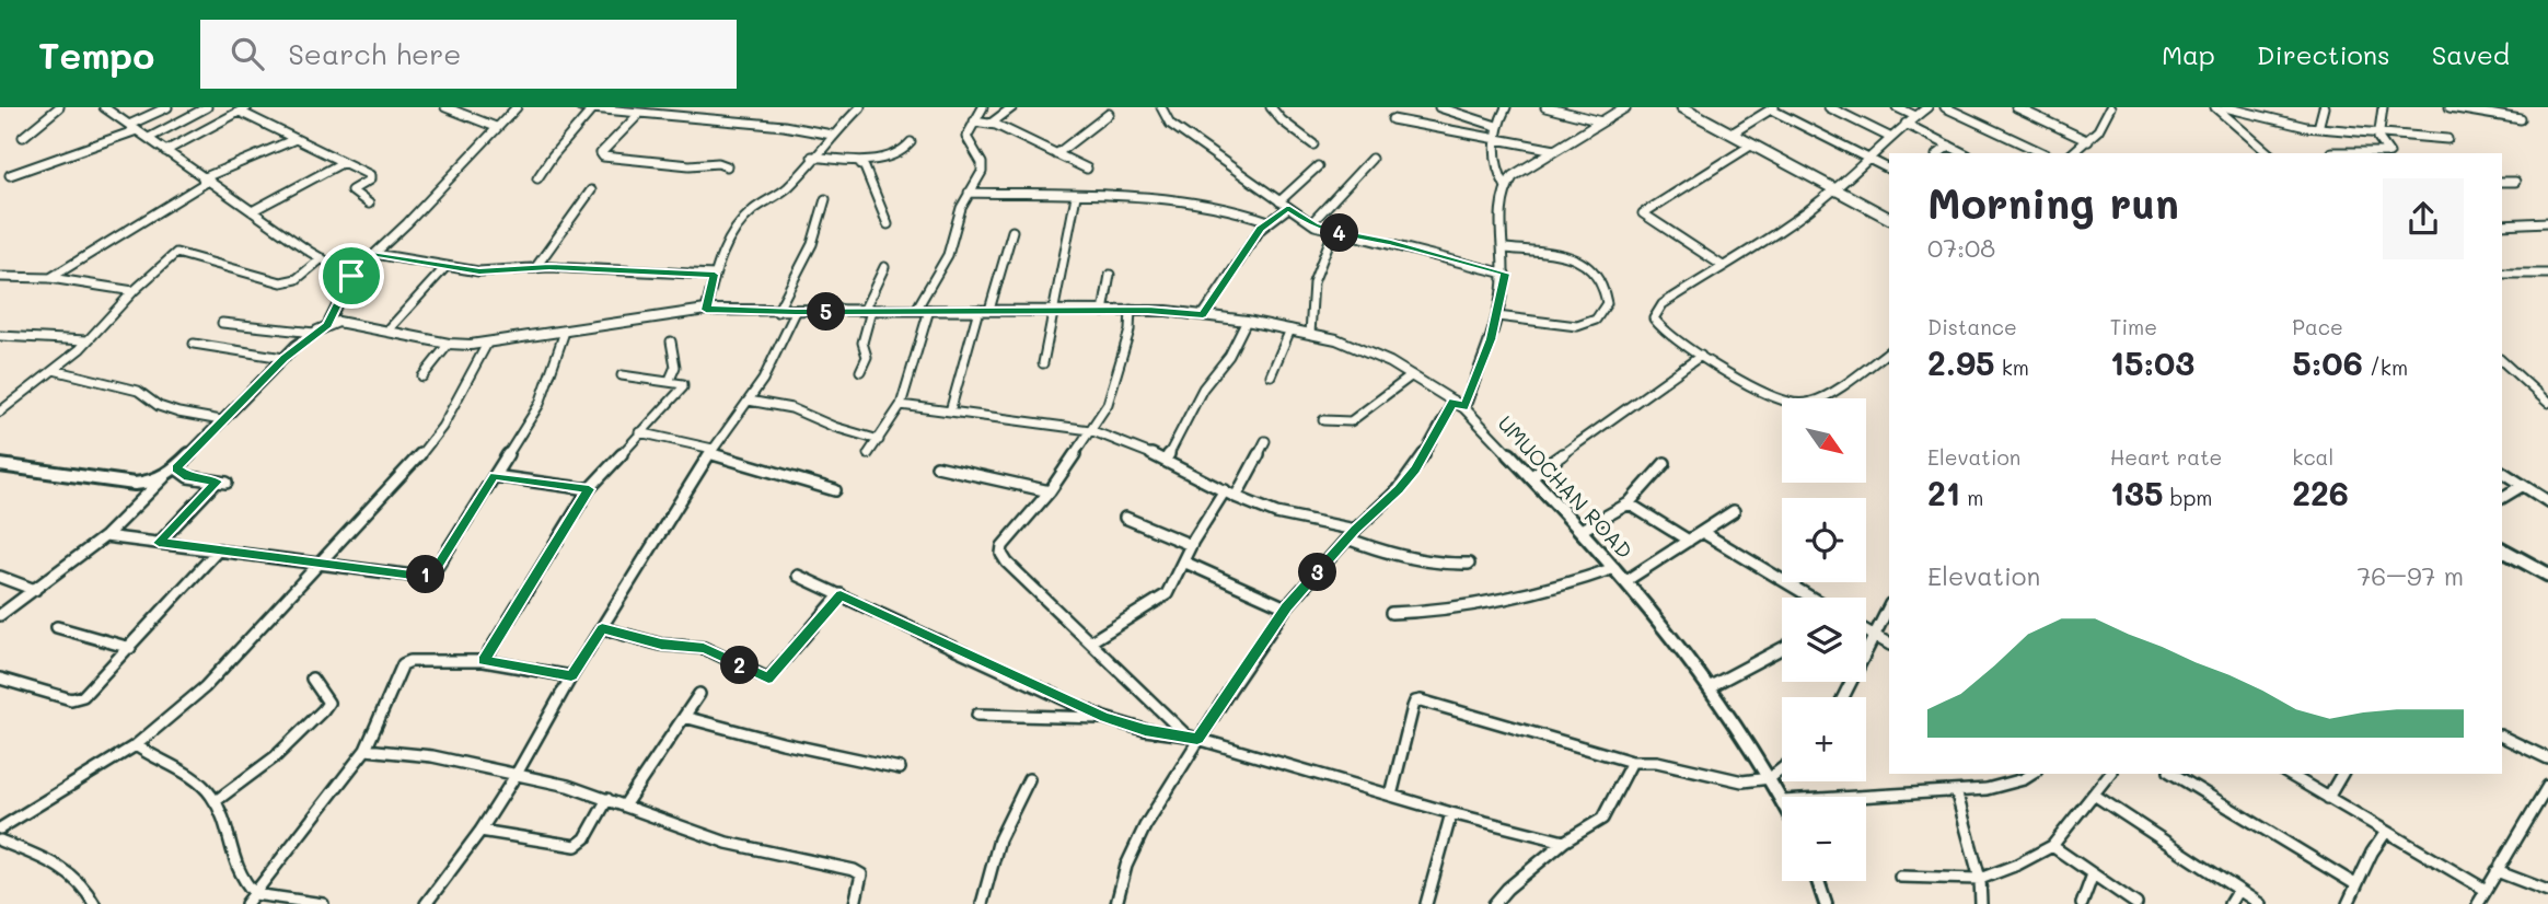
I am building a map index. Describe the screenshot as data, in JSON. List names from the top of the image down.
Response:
{
  "streets": {
    "street": ["UMUOCHAN ROAD"]
  },
  "north": "bottom right",
  "page": {
    "header": "Tempo",
    "search": "Search here",
    "nav": ["Map", "Directions", "Saved"],
    "heading": ["Morning run", "07:08"],
    "pins": [
      "4",
      "5",
      "3",
      "1",
      "2"
    ],
    "stats": [
      ["Distance", "2.95 km"],
      ["Time", "15:03"],
      ["Pace", "5:06 /km"],
      ["Elevation", "21 m"],
      ["Heart rate", "135 bpm"],
      ["kcal", "226"]
    ],
    "map_buttons": ["+", "−"],
    "chart": ["Elevation", "76–97 m"]
  }
}
